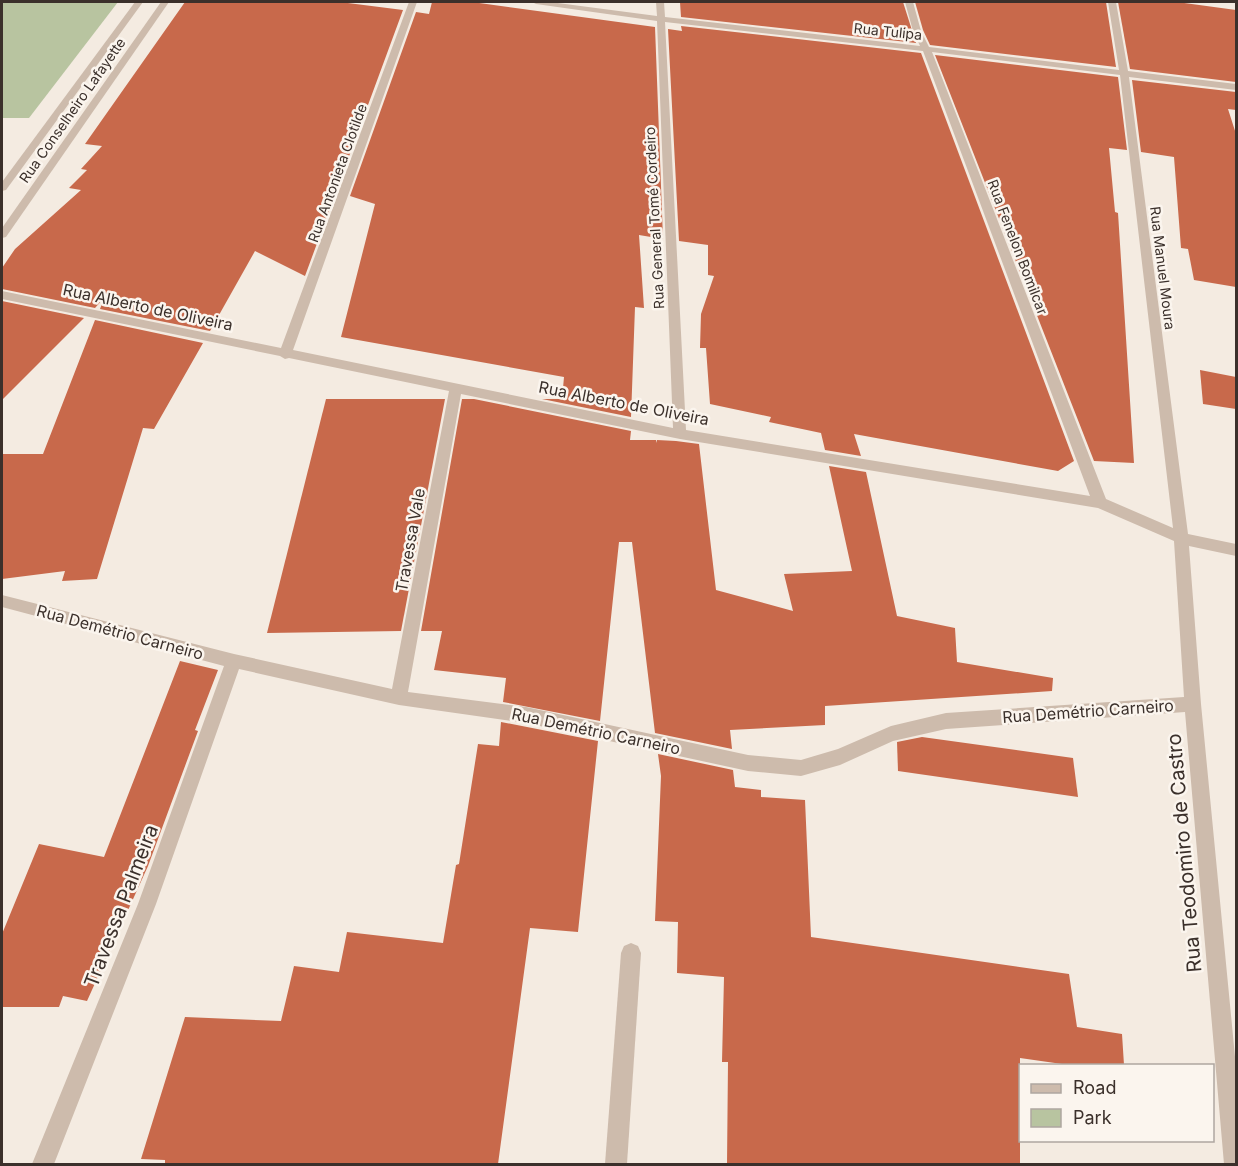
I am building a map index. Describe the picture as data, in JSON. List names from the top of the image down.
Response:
{
  "streets": {
    "street": [
      "Rua Tulipa",
      "Rua Conselheiro Lafayette",
      "Rua Antonieta Clotilde",
      "Rua General Tomé Cordeiro",
      "Rua Fenelon Bomilcar",
      "Rua Manuel Moura",
      "Rua Alberto de Oliveira",
      "Travessa Vale",
      "Rua Demétrio Carneiro",
      "Rua Teodomiro de Castro",
      "Travessa Palmeira"
    ]
  },
  "crossings": [
    ["Rua Tulipa", "Rua General Tomé Cordeiro"],
    ["Rua Tulipa", "Rua Fenelon Bomilcar"],
    ["Rua Tulipa", "Rua Manuel Moura"],
    ["Rua Antonieta Clotilde", "Rua Alberto de Oliveira"],
    ["Rua General Tomé Cordeiro", "Rua Alberto de Oliveira"],
    ["Rua Fenelon Bomilcar", "Rua Alberto de Oliveira"],
    ["Rua Manuel Moura", "Rua Alberto de Oliveira"],
    ["Rua Manuel Moura", "Rua Teodomiro de Castro"],
    ["Rua Alberto de Oliveira", "Travessa Vale"],
    ["Rua Alberto de Oliveira", "Rua Teodomiro de Castro"],
    ["Travessa Vale", "Rua Demétrio Carneiro"],
    ["Rua Demétrio Carneiro", "Rua Teodomiro de Castro"],
    ["Rua Demétrio Carneiro", "Travessa Palmeira"]
  ],
  "legend": ["Road", "Park"]
}
